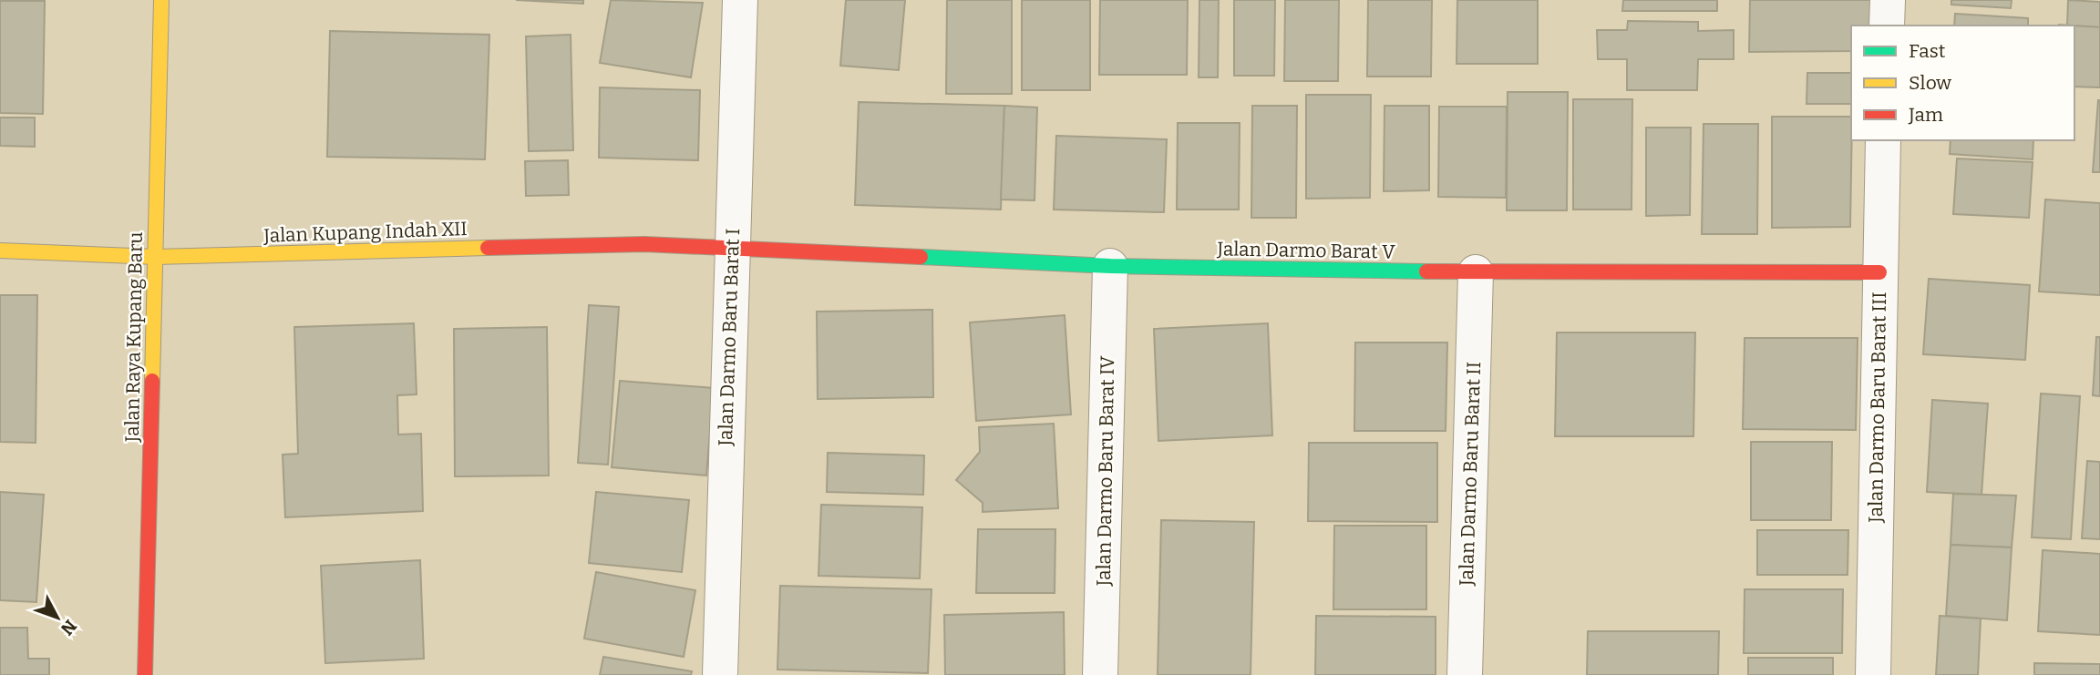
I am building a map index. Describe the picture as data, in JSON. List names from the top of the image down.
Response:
{
  "streets": {
    "street": [
      "Jalan Kupang Indah XII",
      "Jalan Darmo Barat V",
      "Jalan Raya Kupang Baru",
      "Jalan Darmo Baru Barat I",
      "Jalan Darmo Baru Barat III",
      "Jalan Darmo Baru Barat IV",
      "Jalan Darmo Baru Barat II"
    ]
  },
  "crossings": [
    ["Jalan Kupang Indah XII", "Jalan Darmo Barat V"],
    ["Jalan Kupang Indah XII", "Jalan Raya Kupang Baru"],
    ["Jalan Kupang Indah XII", "Jalan Darmo Baru Barat I"],
    ["Jalan Darmo Barat V", "Jalan Darmo Baru Barat I"],
    ["Jalan Darmo Barat V", "Jalan Darmo Baru Barat III"],
    ["Jalan Darmo Barat V", "Jalan Darmo Baru Barat IV"],
    ["Jalan Darmo Barat V", "Jalan Darmo Baru Barat II"]
  ],
  "legend": ["Fast", "Slow", "Jam"],
  "north": "bottom right"
}
